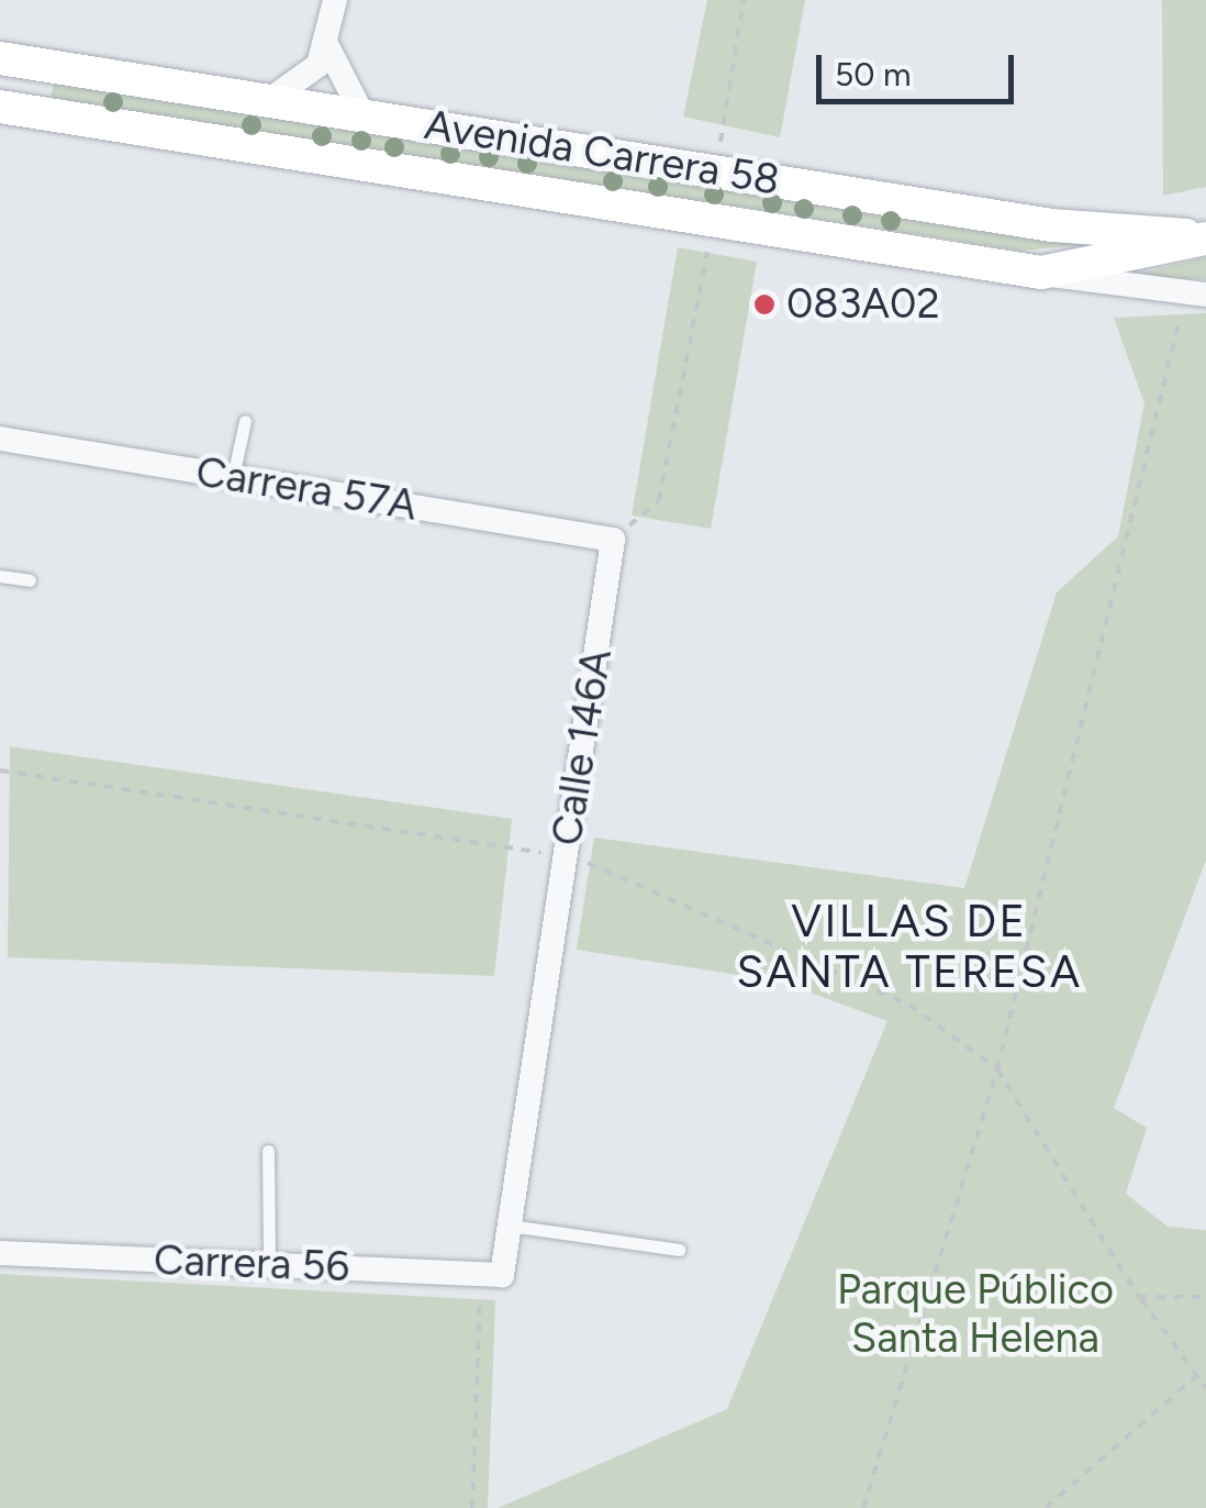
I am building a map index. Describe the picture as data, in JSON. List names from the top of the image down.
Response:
{
  "streets": {
    "main road": ["Avenida Carrera 58"],
    "street": ["Carrera 57A", "Calle 146A", "Carrera 56"]
  },
  "crossings": [
    ["Carrera 57A", "Calle 146A"],
    ["Calle 146A", "Carrera 56"]
  ],
  "districts": ["VILLAS DE SANTA TERESA"],
  "parks": ["Parque Público Santa Helena"],
  "places": ["083A02"],
  "scale_bar": "50 m"
}
